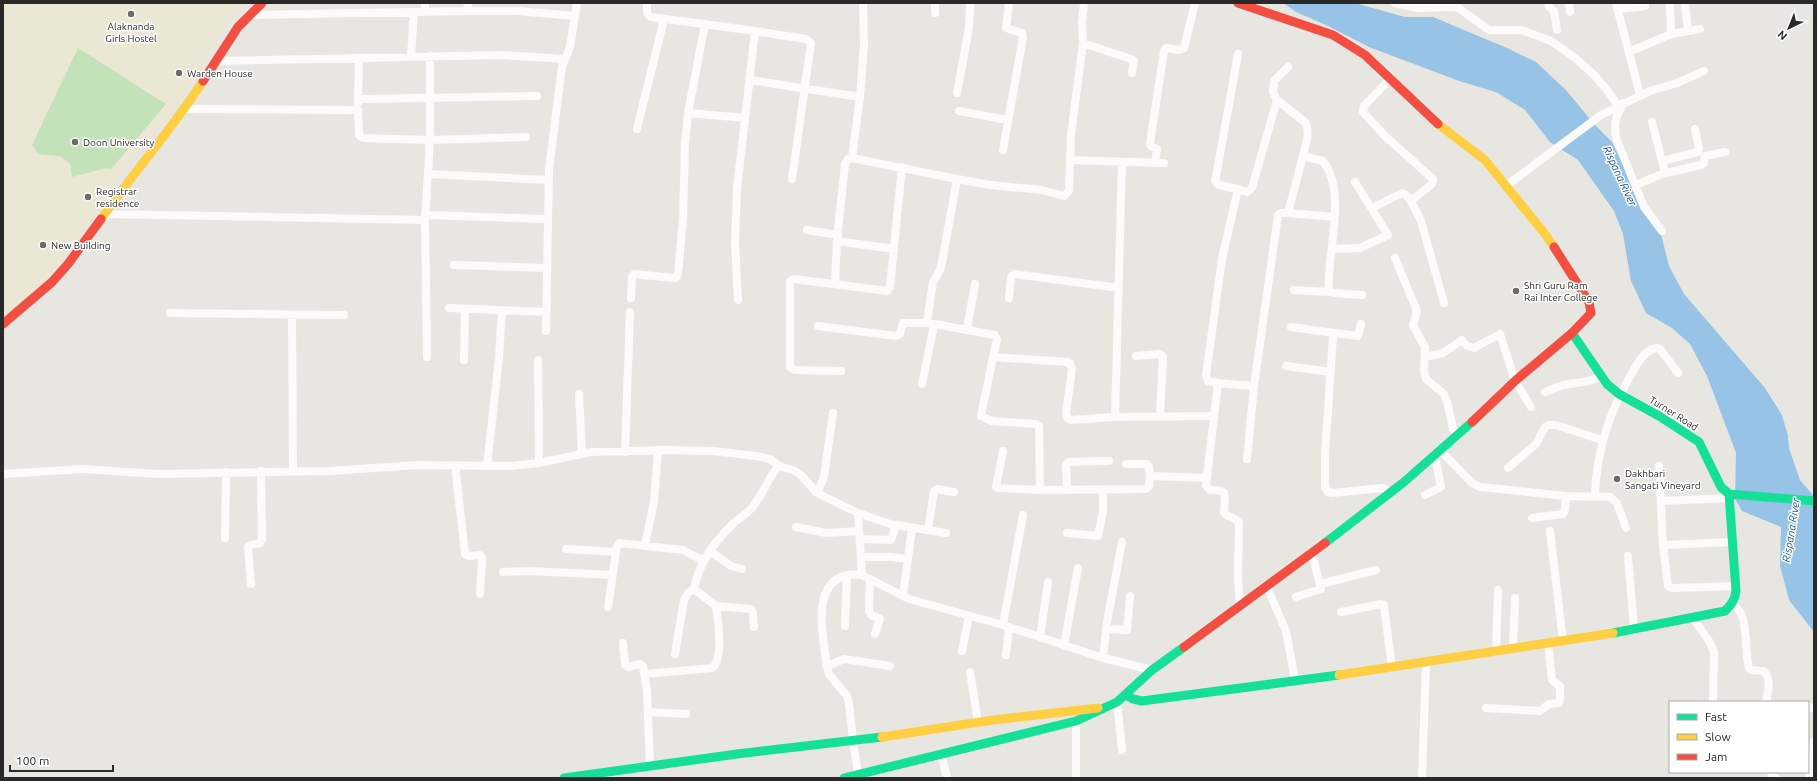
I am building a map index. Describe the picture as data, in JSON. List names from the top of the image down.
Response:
{
  "streets": {
    "street": ["Turner Road"]
  },
  "water": ["Rispana River"],
  "places": [
    "Alaknanda Girls Hostel",
    "Warden House",
    "Doon University",
    "Registrar residence",
    "New Building",
    "Shri Guru Ram Rai Inter College",
    "Dakhbari Sangati Vineyard"
  ],
  "legend": ["Fast", "Slow", "Jam"],
  "scale_bar": "100 m",
  "north": "bottom left"
}
